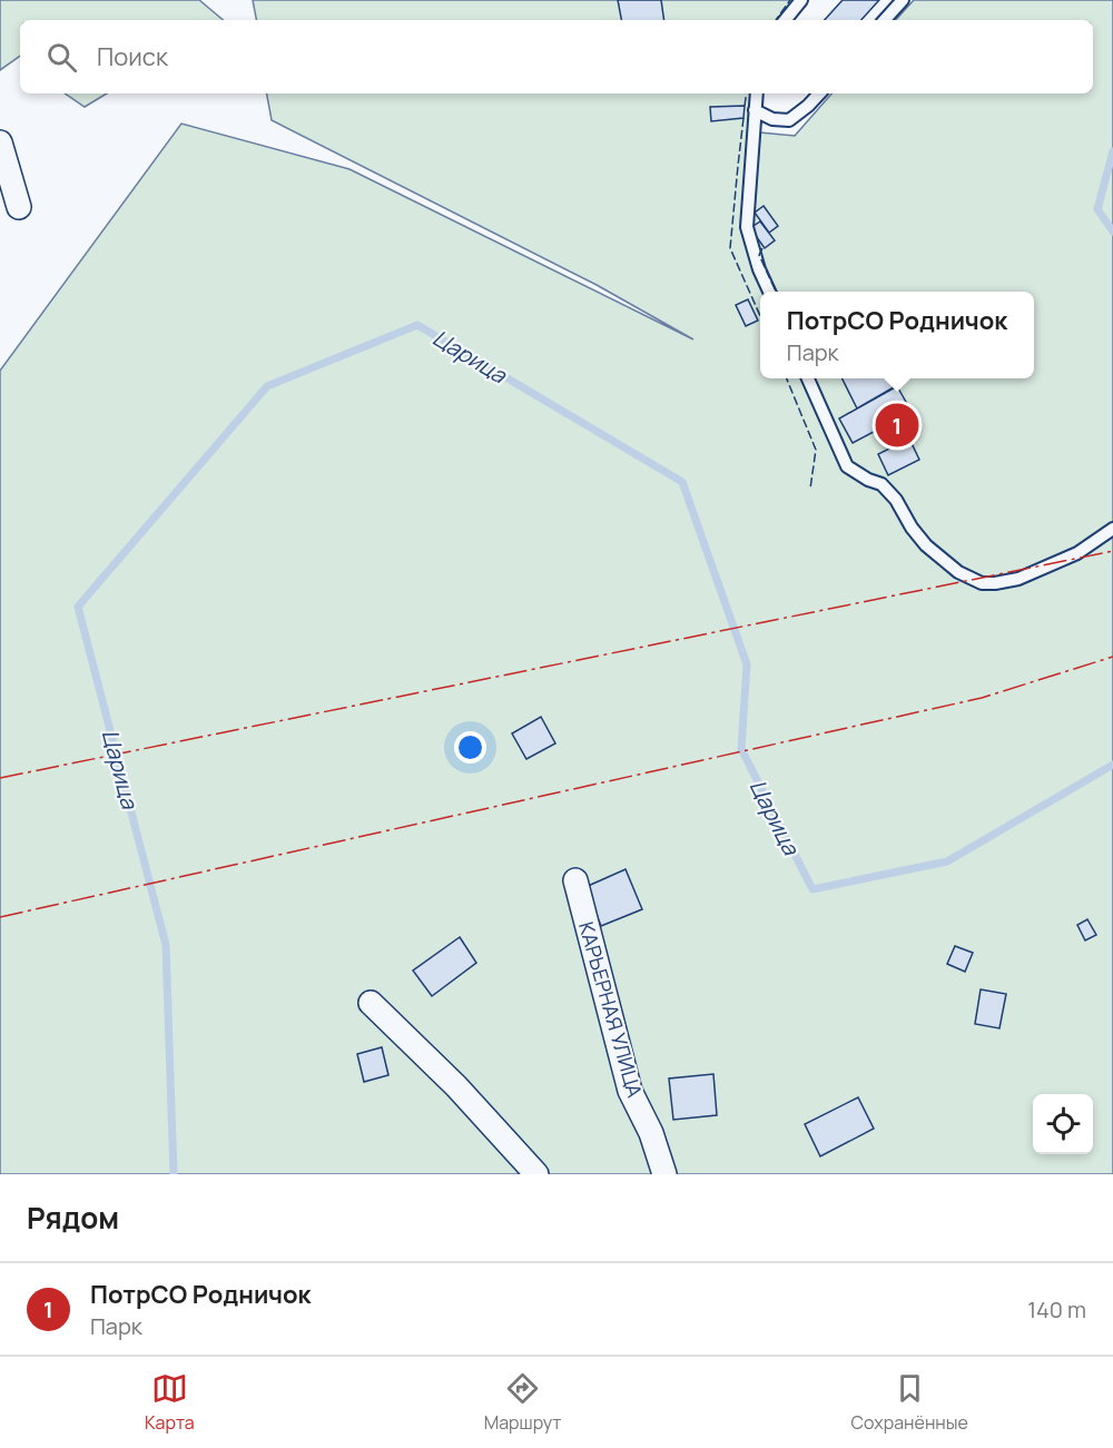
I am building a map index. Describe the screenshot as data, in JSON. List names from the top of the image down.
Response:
{
  "streets": {
    "street": ["КАРЬЕРНАЯ УЛИЦА"]
  },
  "water": ["Царица"],
  "page": {
    "search": "Поиск",
    "popup": ["ПотрСО Родничок", "Парк"],
    "pins": "1",
    "heading": "Рядом",
    "list": [
      {
        "mark": "1",
        "name": "ПотрСО Родничок",
        "note": "Парк",
        "value": "140 m"
      }
    ],
    "nav": ["Карта", "Маршрут", "Сохранённые"]
  }
}
